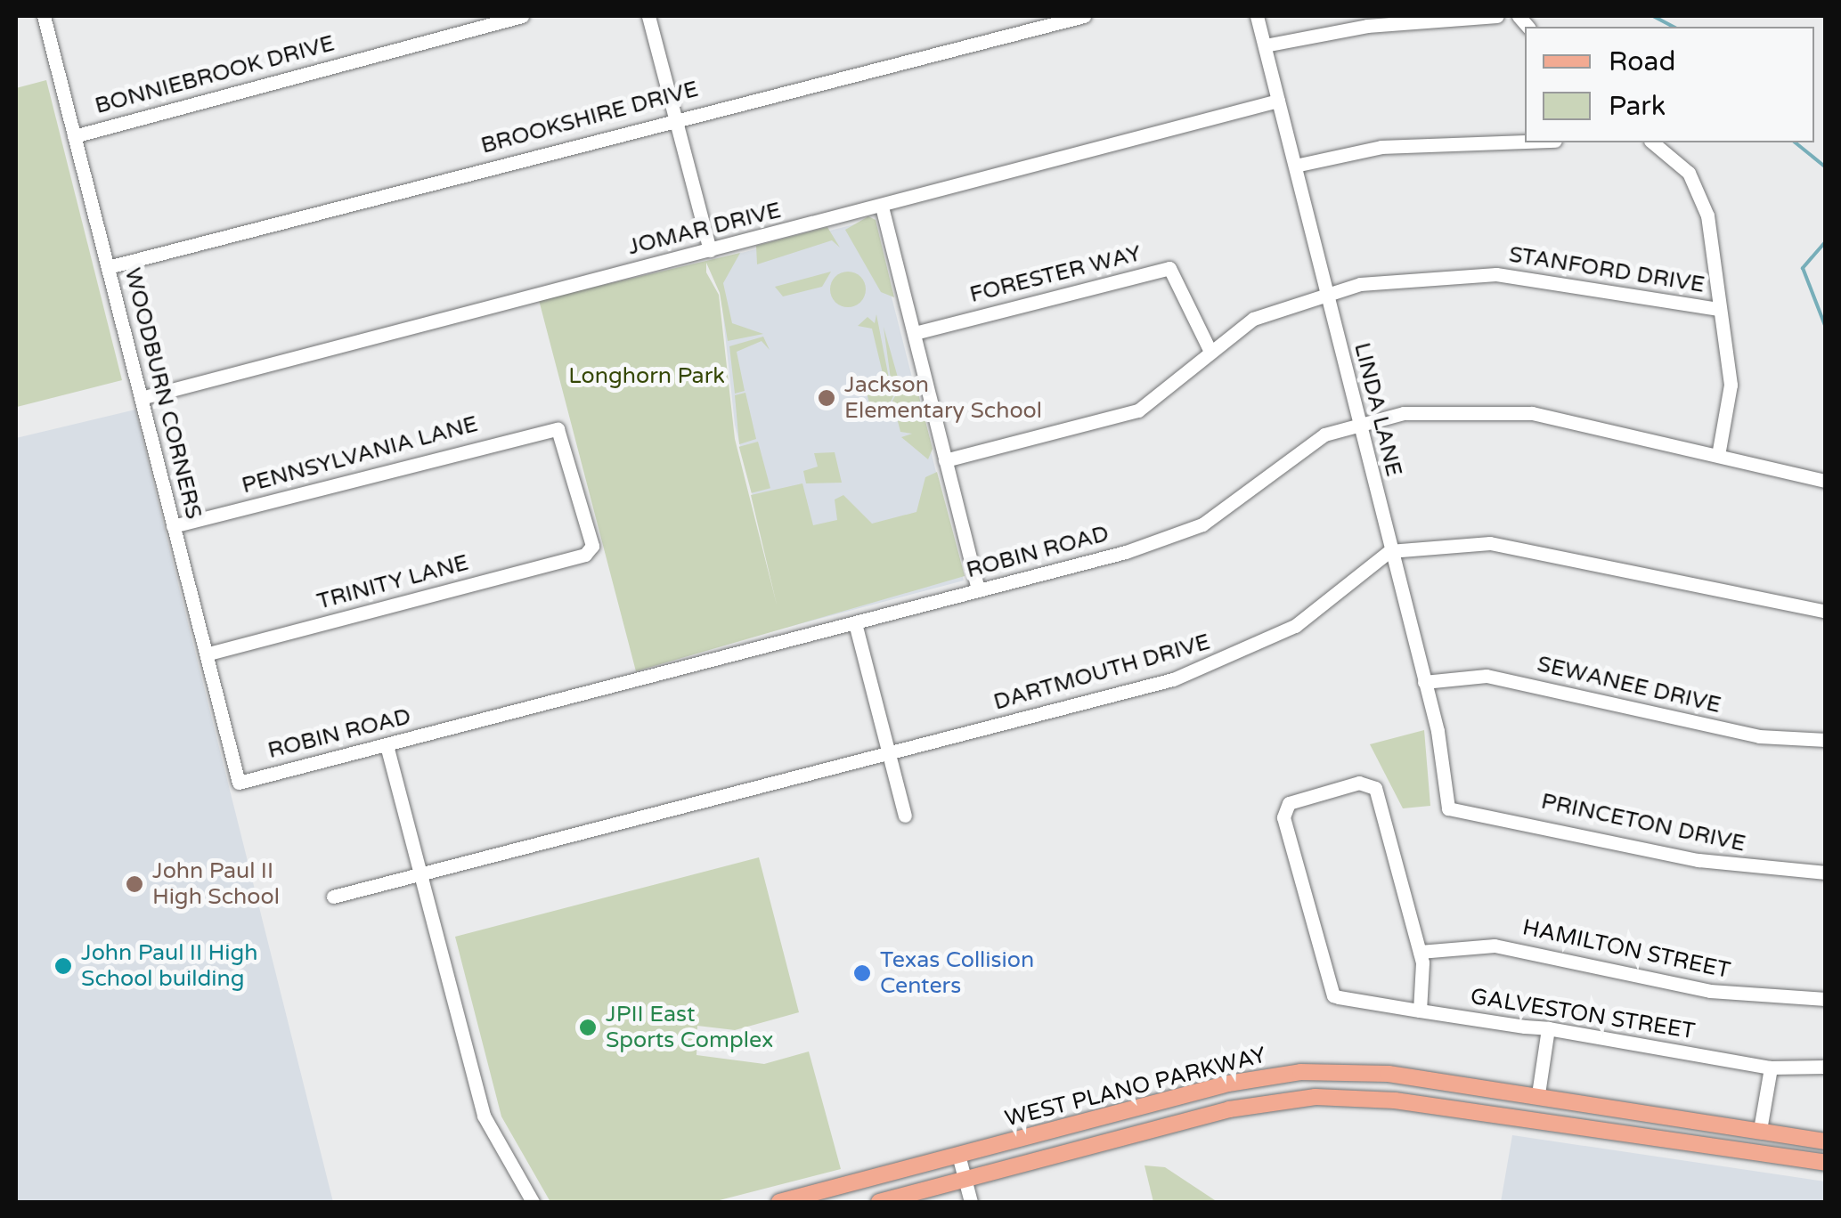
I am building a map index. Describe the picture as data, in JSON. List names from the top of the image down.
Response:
{
  "streets": {
    "main road": ["WEST PLANO PARKWAY"],
    "street": [
      "BONNIEBROOK DRIVE",
      "BROOKSHIRE DRIVE",
      "JOMAR DRIVE",
      "STANFORD DRIVE",
      "FORESTER WAY",
      "WOODBURN CORNERS",
      "LINDA LANE",
      "PENNSYLVANIA LANE",
      "ROBIN ROAD",
      "TRINITY LANE",
      "DARTMOUTH DRIVE",
      "SEWANEE DRIVE",
      "PRINCETON DRIVE",
      "HAMILTON STREET",
      "GALVESTON STREET"
    ]
  },
  "crossings": [
    ["BONNIEBROOK DRIVE", "WOODBURN CORNERS"],
    ["BROOKSHIRE DRIVE", "WOODBURN CORNERS"],
    ["JOMAR DRIVE", "WOODBURN CORNERS"],
    ["JOMAR DRIVE", "LINDA LANE"],
    ["STANFORD DRIVE", "FORESTER WAY"],
    ["STANFORD DRIVE", "LINDA LANE"],
    ["WOODBURN CORNERS", "PENNSYLVANIA LANE"],
    ["WOODBURN CORNERS", "ROBIN ROAD"],
    ["WOODBURN CORNERS", "TRINITY LANE"],
    ["LINDA LANE", "ROBIN ROAD"],
    ["LINDA LANE", "DARTMOUTH DRIVE"],
    ["LINDA LANE", "SEWANEE DRIVE"],
    ["LINDA LANE", "PRINCETON DRIVE"],
    ["PENNSYLVANIA LANE", "TRINITY LANE"],
    ["HAMILTON STREET", "GALVESTON STREET"]
  ],
  "parks": ["Longhorn Park"],
  "places": [
    "Jackson Elementary School",
    "John Paul II High School",
    "John Paul II High School building",
    "Texas Collision Centers",
    "JPII East Sports Complex"
  ],
  "legend": ["Road", "Park"]
}
